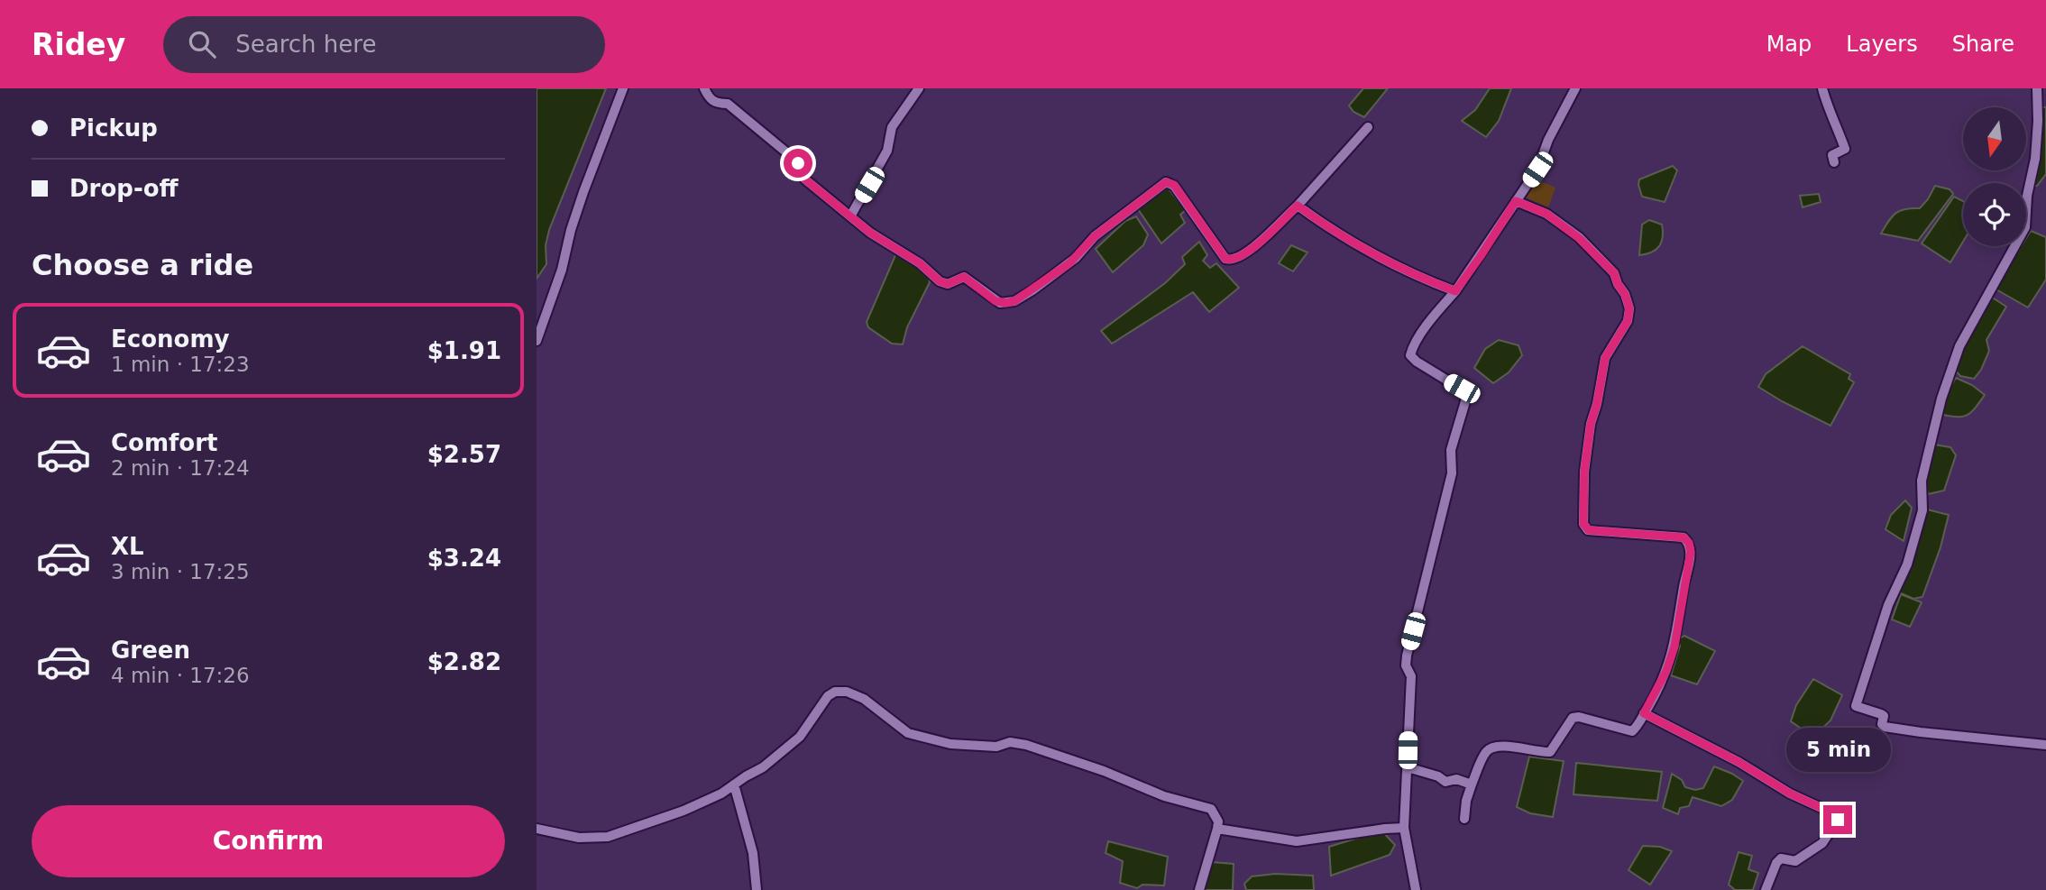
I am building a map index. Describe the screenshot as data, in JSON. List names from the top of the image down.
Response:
{
  "north": "bottom",
  "page": {
    "header": "Ridey",
    "search": "Search here",
    "nav": ["Map", "Layers", "Share"],
    "banner": ["Pickup", "Drop-off"],
    "heading": "Choose a ride",
    "list": [
      {
        "name": "Economy",
        "note": "1 min · 17:23",
        "value": "$1.91"
      },
      {
        "name": "Comfort",
        "note": "2 min · 17:24",
        "value": "$2.57"
      },
      {
        "name": "XL",
        "note": "3 min · 17:25",
        "value": "$3.24"
      },
      {
        "name": "Green",
        "note": "4 min · 17:26",
        "value": "$2.82"
      }
    ],
    "bubble": "5 min",
    "buttons": "Confirm"
  }
}
